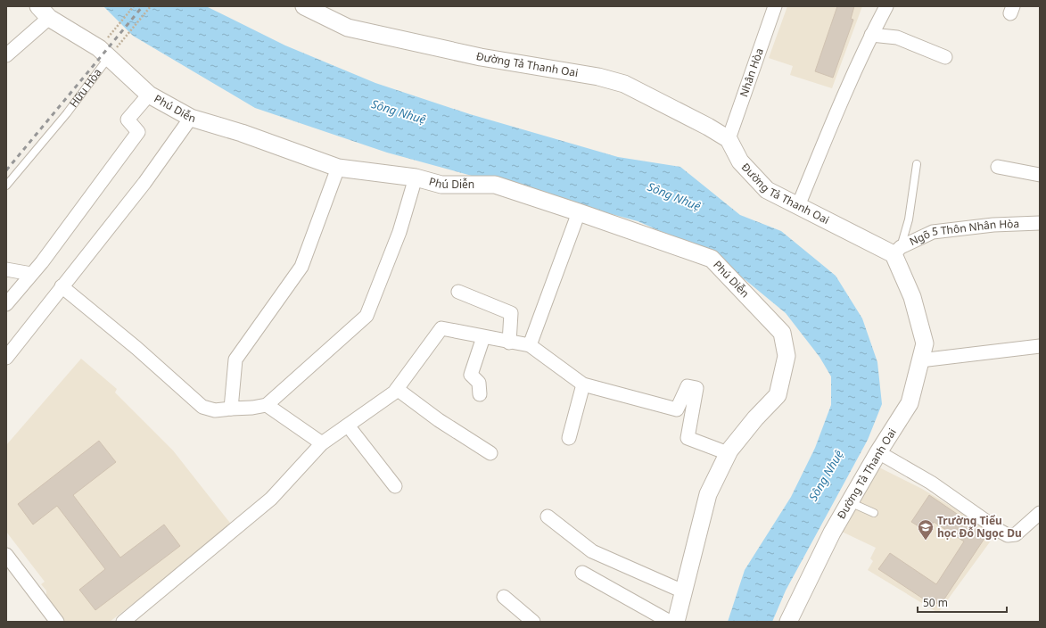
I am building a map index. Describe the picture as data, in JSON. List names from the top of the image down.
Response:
{
  "streets": {
    "street": [
      "Đường Tả Thanh Oai",
      "Nhân Hòa",
      "Phú Diễn",
      "Ngõ 5 Thôn Nhân Hòa"
    ],
    "lane": ["Hữu Hòa"]
  },
  "crossings": [
    ["Đường Tả Thanh Oai", "Nhân Hòa"],
    ["Đường Tả Thanh Oai", "Ngõ 5 Thôn Nhân Hòa"],
    ["Hữu Hòa", "Phú Diễn"]
  ],
  "water": ["Sông Nhuệ"],
  "places": {
    "school or university": ["Trường Tiểu học Đỗ Ngọc Du"]
  },
  "scale_bar": "50 m"
}
